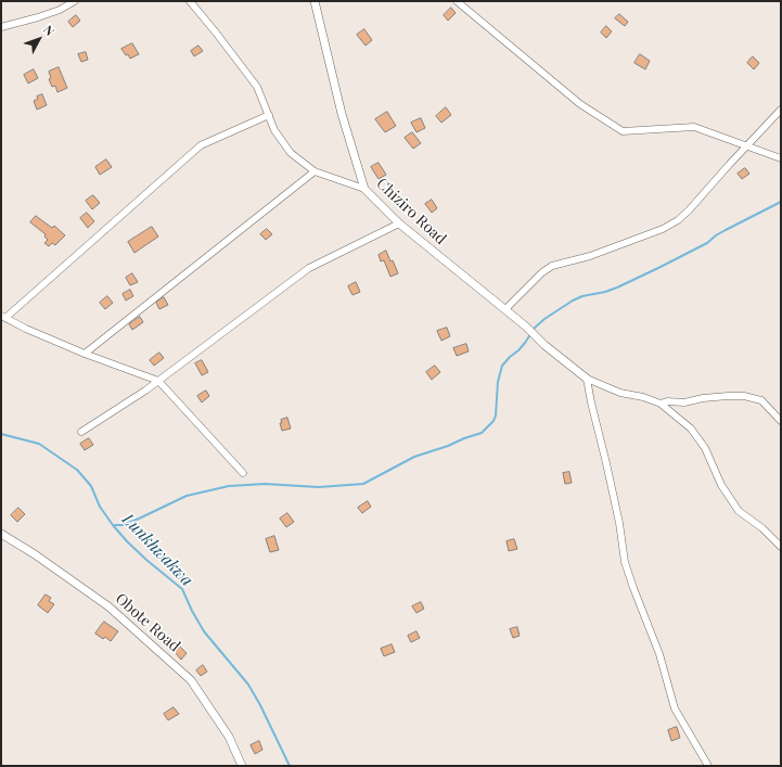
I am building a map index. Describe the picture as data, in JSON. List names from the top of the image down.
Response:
{
  "streets": {
    "street": ["Chiziro Road", "Obote Road"]
  },
  "water": ["Lunkhwakwa"],
  "north": "top right"
}
